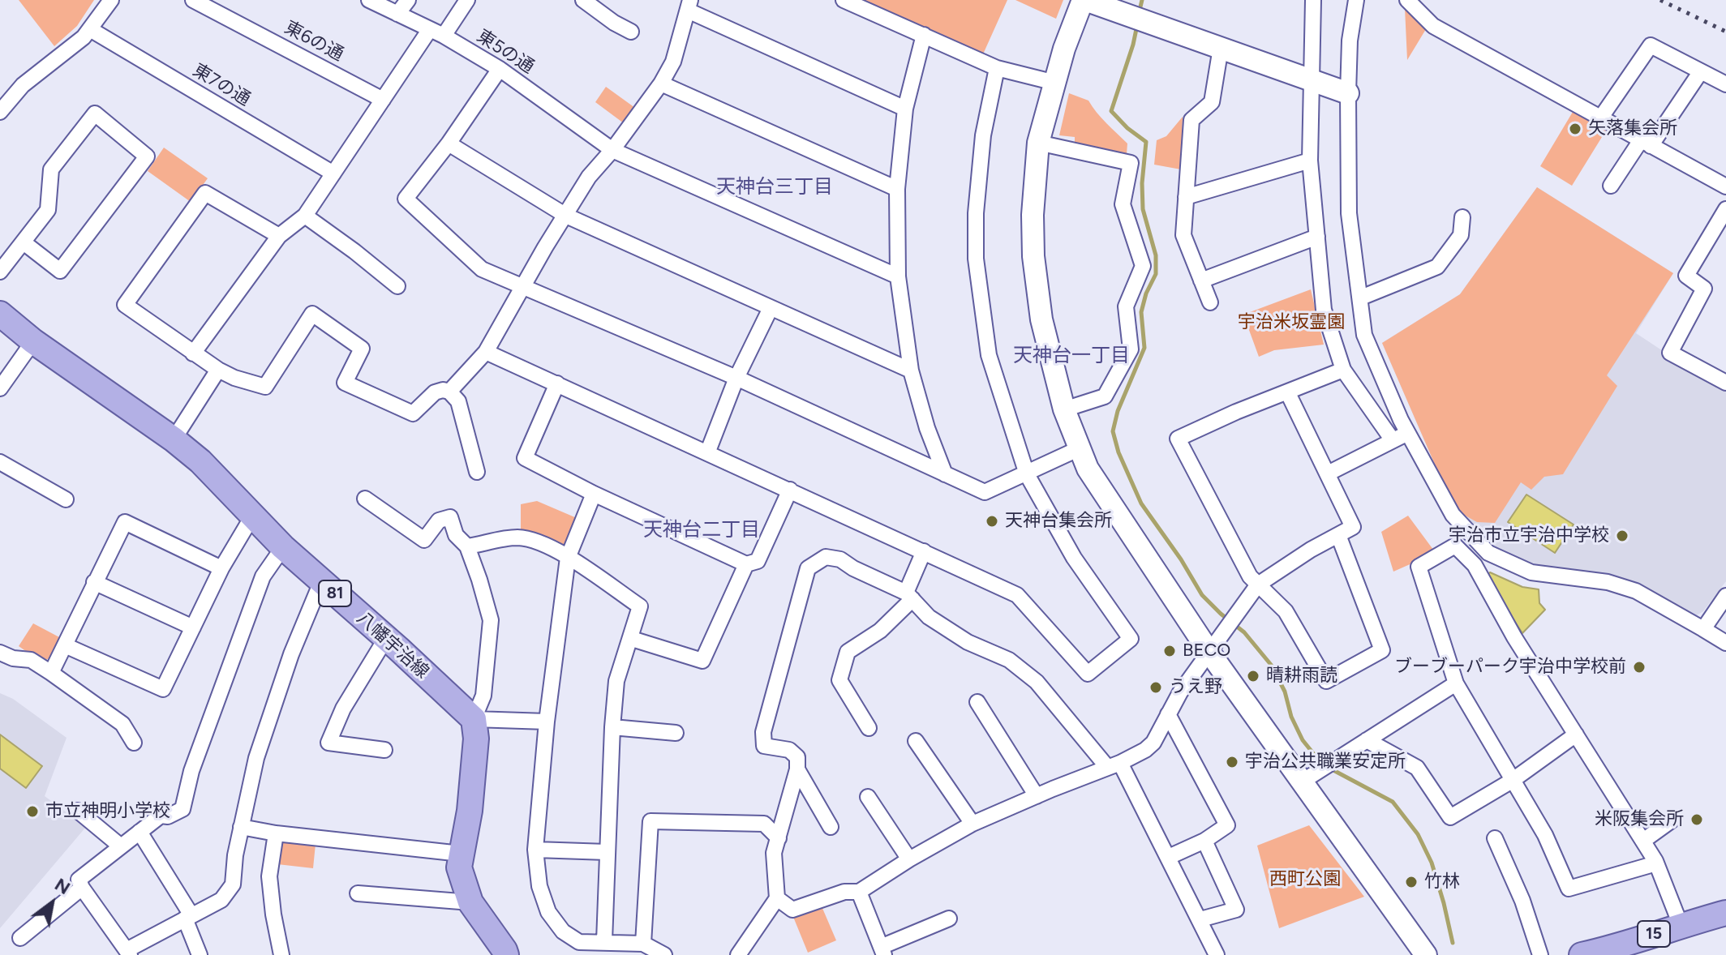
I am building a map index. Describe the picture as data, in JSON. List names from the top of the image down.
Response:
{
  "streets": {
    "main road": ["81", "八幡宇治線", "15"],
    "street": ["東6の通", "東5の通", "東7の通"]
  },
  "districts": ["天神台三丁目", "天神台一丁目", "天神台二丁目"],
  "parks": ["宇治米坂霊園", "西町公園"],
  "places": [
    "矢落集会所",
    "天神台集会所",
    "宇治市立宇治中学校",
    "BECO",
    "ブーブーパーク宇治中学校前",
    "晴耕雨読",
    "うえ野",
    "宇治公共職業安定所",
    "市立神明小学校",
    "米阪集会所",
    "竹林"
  ],
  "north": "top right"
}
